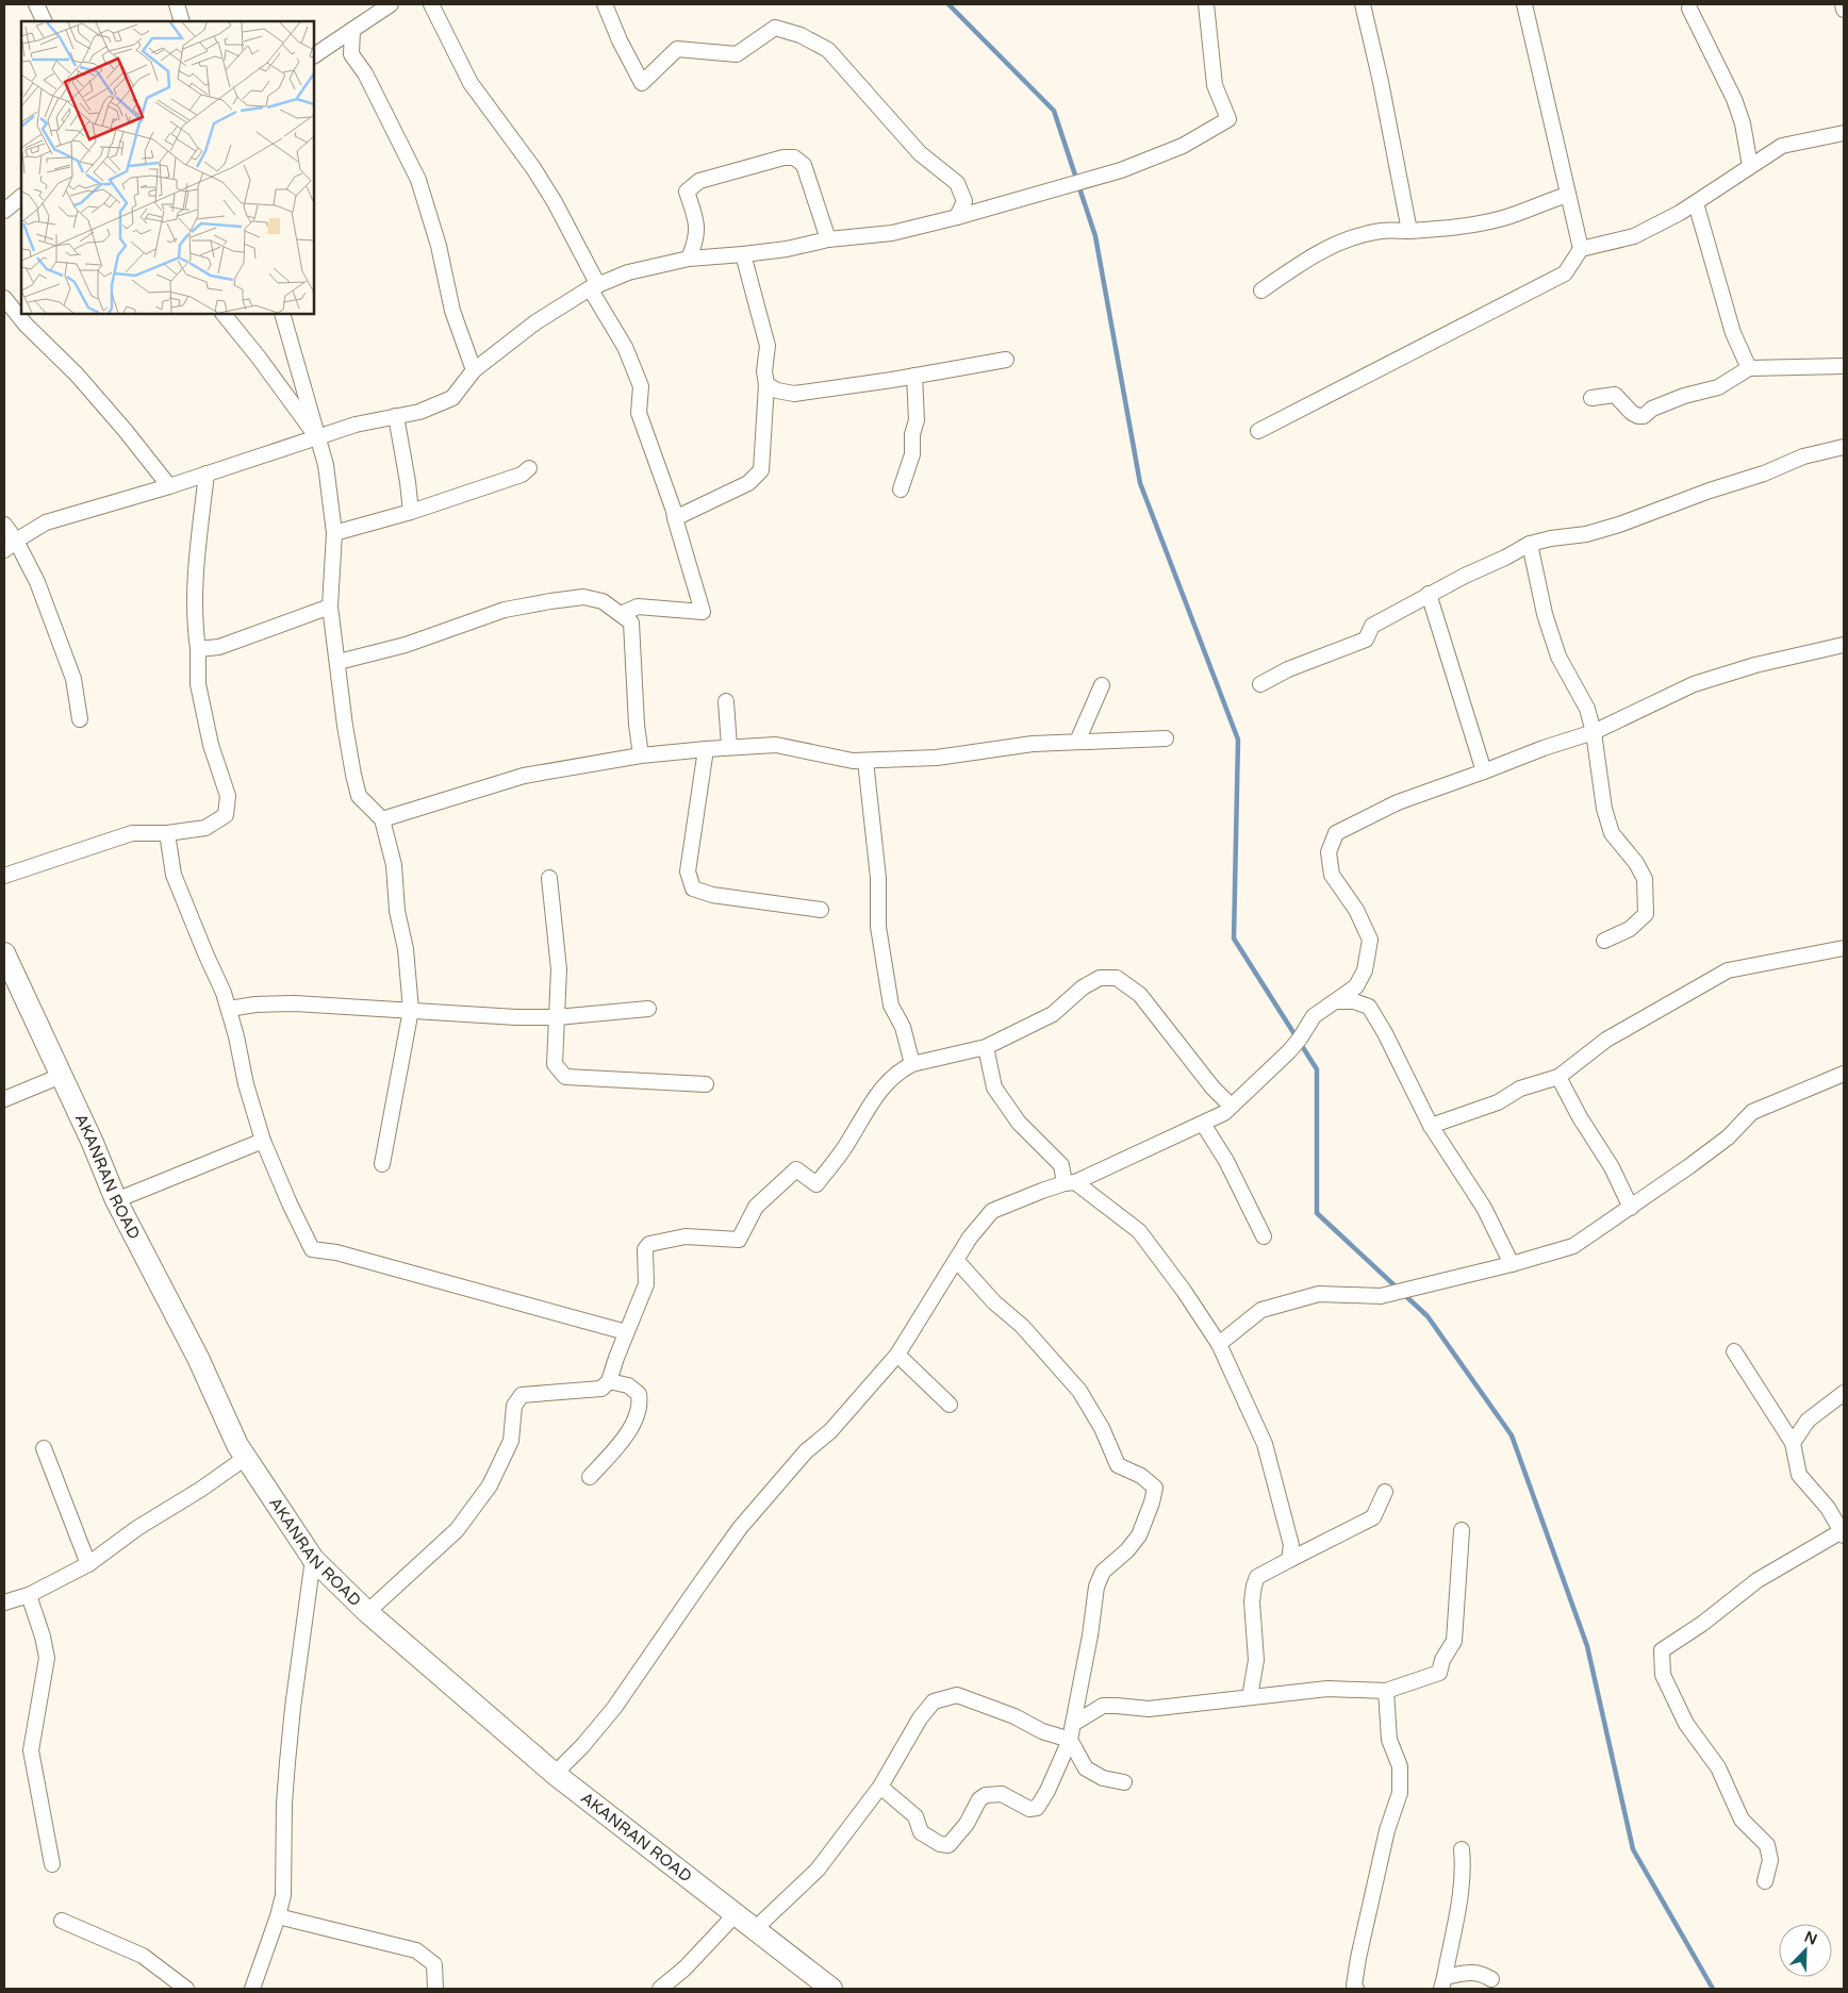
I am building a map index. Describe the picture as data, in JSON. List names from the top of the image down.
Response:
{
  "streets": {
    "main road": ["AKANRAN ROAD"]
  },
  "north": "top right"
}
